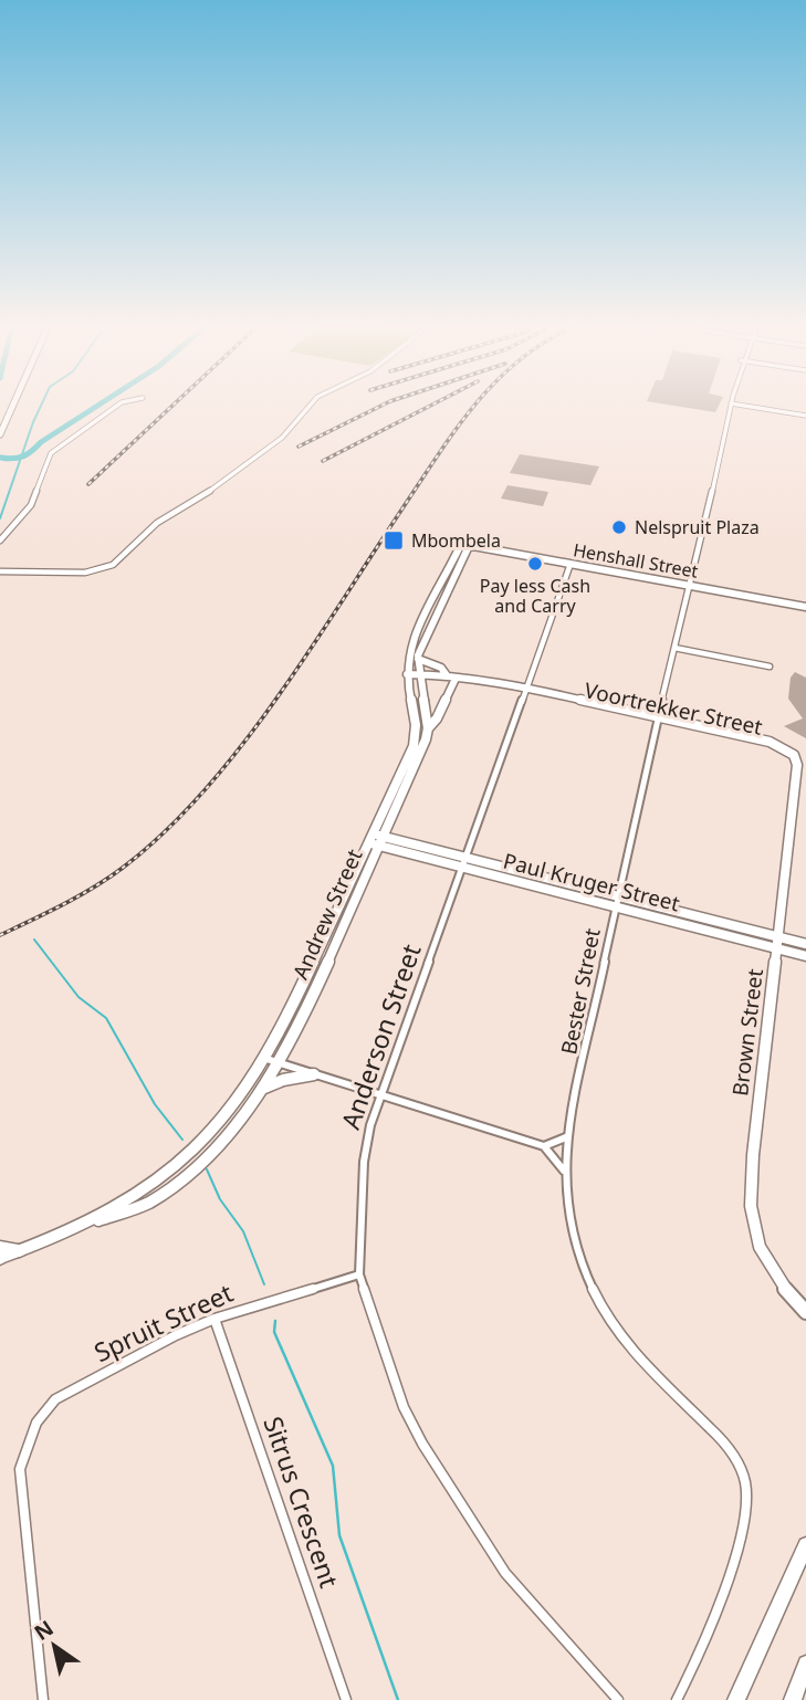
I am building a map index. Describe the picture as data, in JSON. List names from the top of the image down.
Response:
{
  "streets": {
    "street": [
      "Henshall Street",
      "Voortrekker Street",
      "Paul Kruger Street",
      "Andrew Street",
      "Bester Street",
      "Brown Street",
      "Anderson Street",
      "Spruit Street",
      "Sitrus Crescent"
    ]
  },
  "crossings": [
    ["Henshall Street", "Andrew Street"],
    ["Henshall Street", "Bester Street"],
    ["Henshall Street", "Anderson Street"],
    ["Voortrekker Street", "Andrew Street"],
    ["Voortrekker Street", "Bester Street"],
    ["Voortrekker Street", "Brown Street"],
    ["Voortrekker Street", "Anderson Street"],
    ["Paul Kruger Street", "Andrew Street"],
    ["Paul Kruger Street", "Bester Street"],
    ["Paul Kruger Street", "Brown Street"],
    ["Paul Kruger Street", "Anderson Street"],
    ["Anderson Street", "Spruit Street"],
    ["Spruit Street", "Sitrus Crescent"]
  ],
  "places": {
    "other": ["Nelspruit Plaza", "Pay less Cash and Carry"],
    "transit": ["Mbombela"]
  },
  "north": "top left"
}
